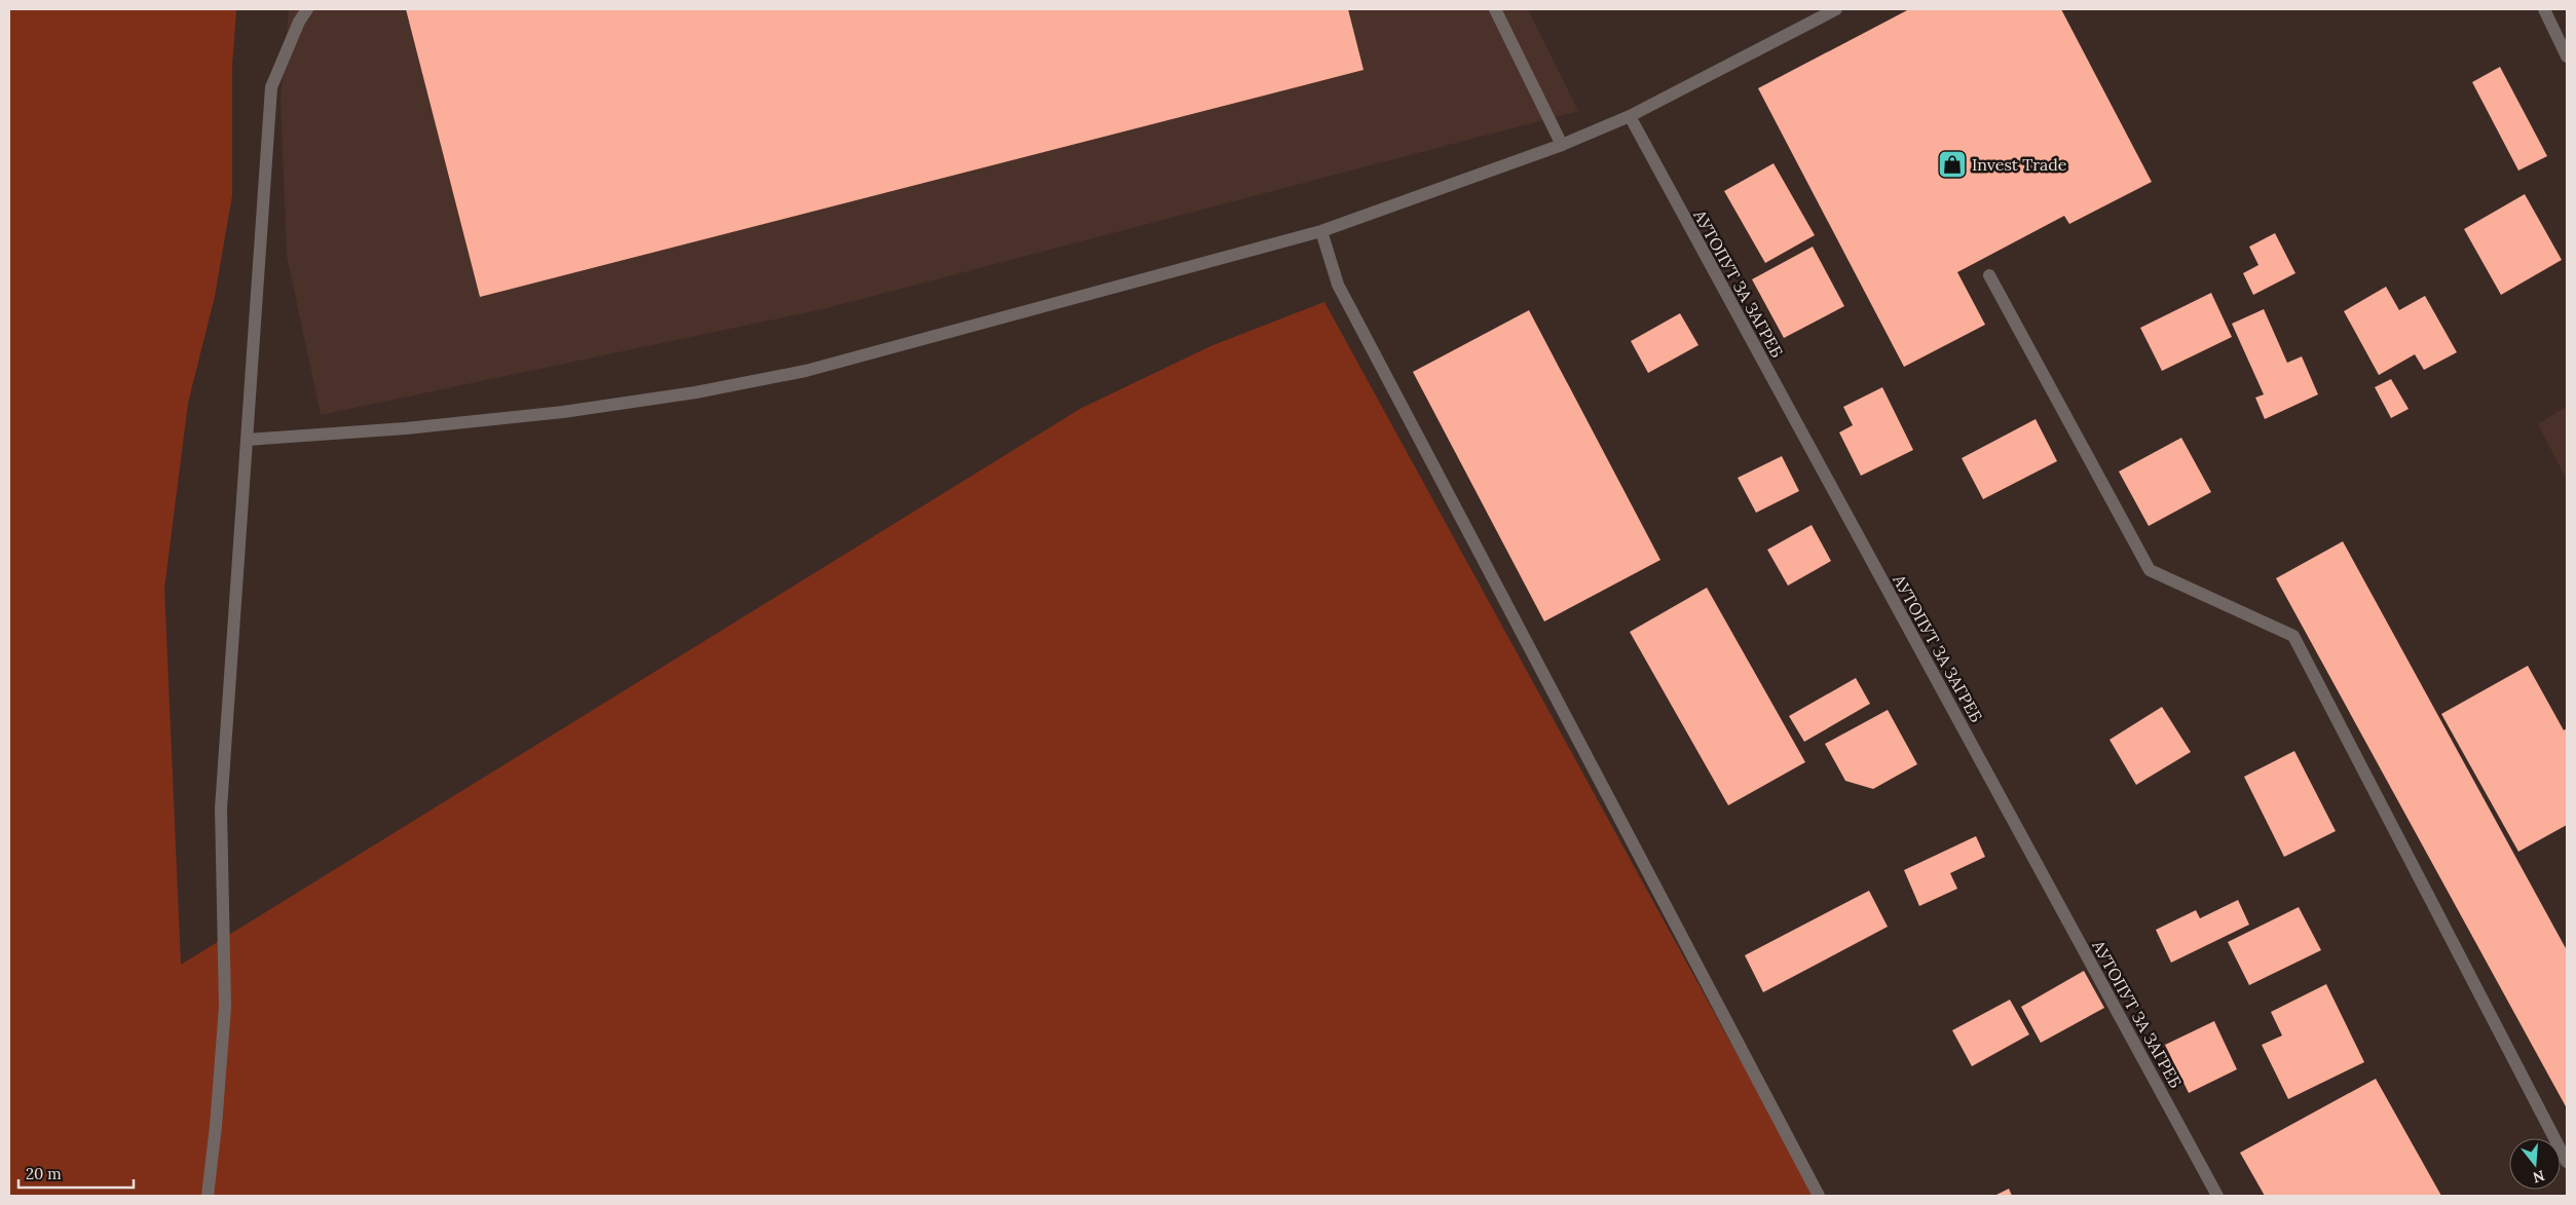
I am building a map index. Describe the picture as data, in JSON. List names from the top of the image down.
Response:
{
  "streets": {
    "street": ["АУТОПУТ ЗА ЗАГРЕБ"]
  },
  "places": {
    "shop": ["Invest Trade"]
  },
  "scale_bar": "20 m",
  "north": "bottom"
}
